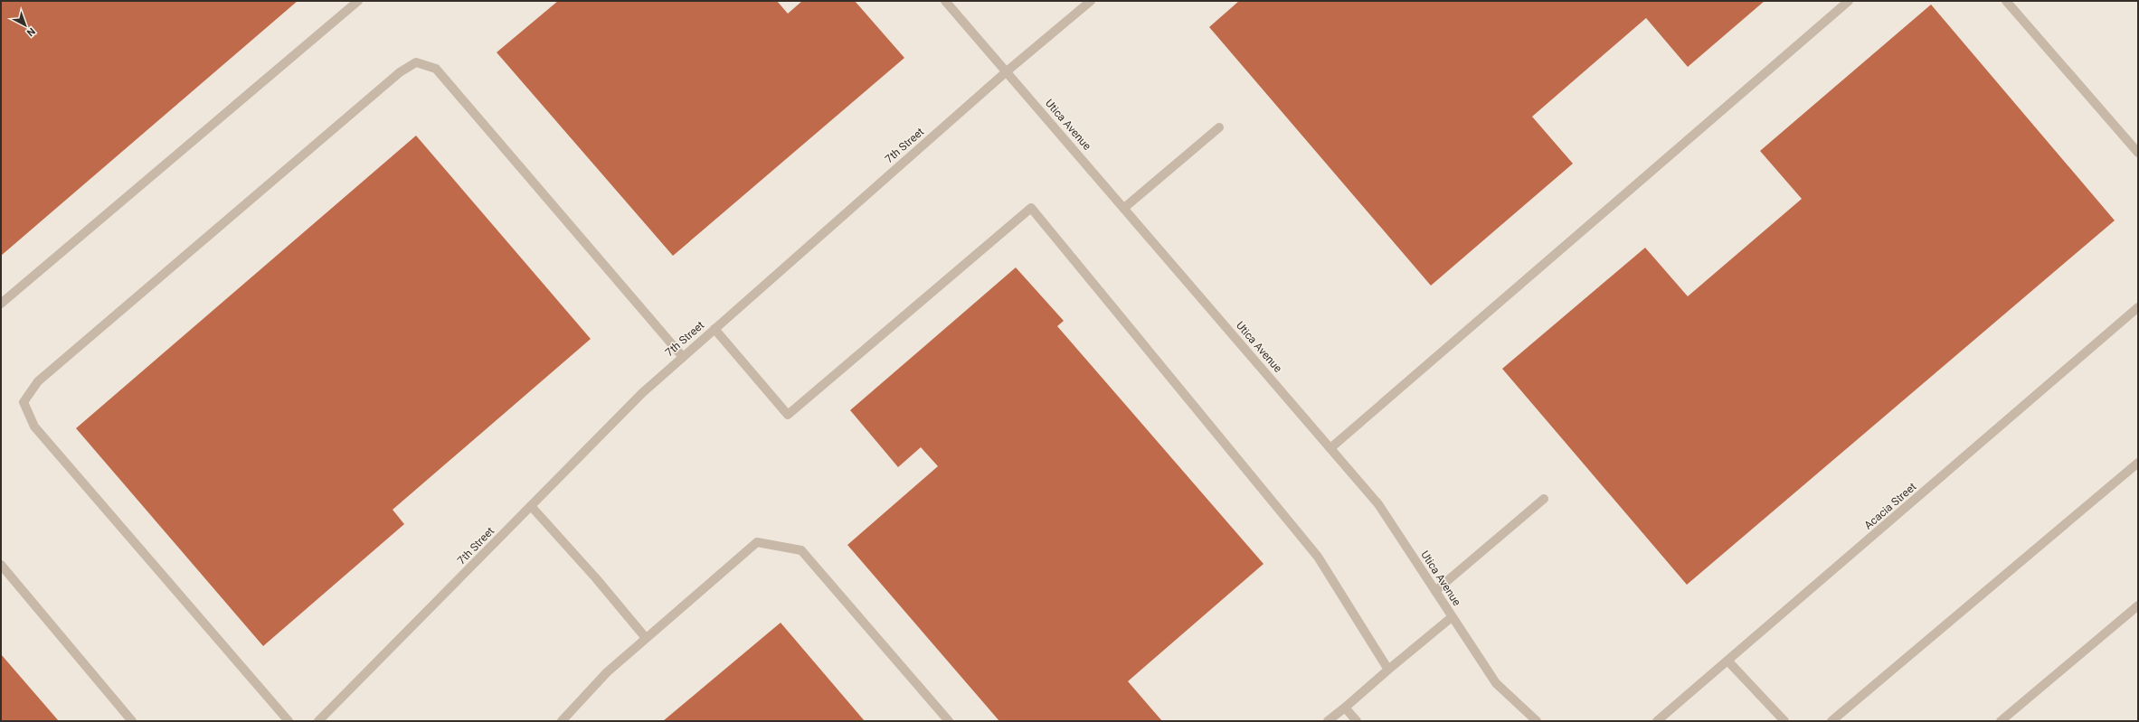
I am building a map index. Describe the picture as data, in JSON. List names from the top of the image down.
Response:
{
  "streets": {
    "street": ["Utica Avenue", "7th Street", "Acacia Street"]
  },
  "crossings": [
    ["Utica Avenue", "7th Street"]
  ],
  "north": "bottom right"
}
